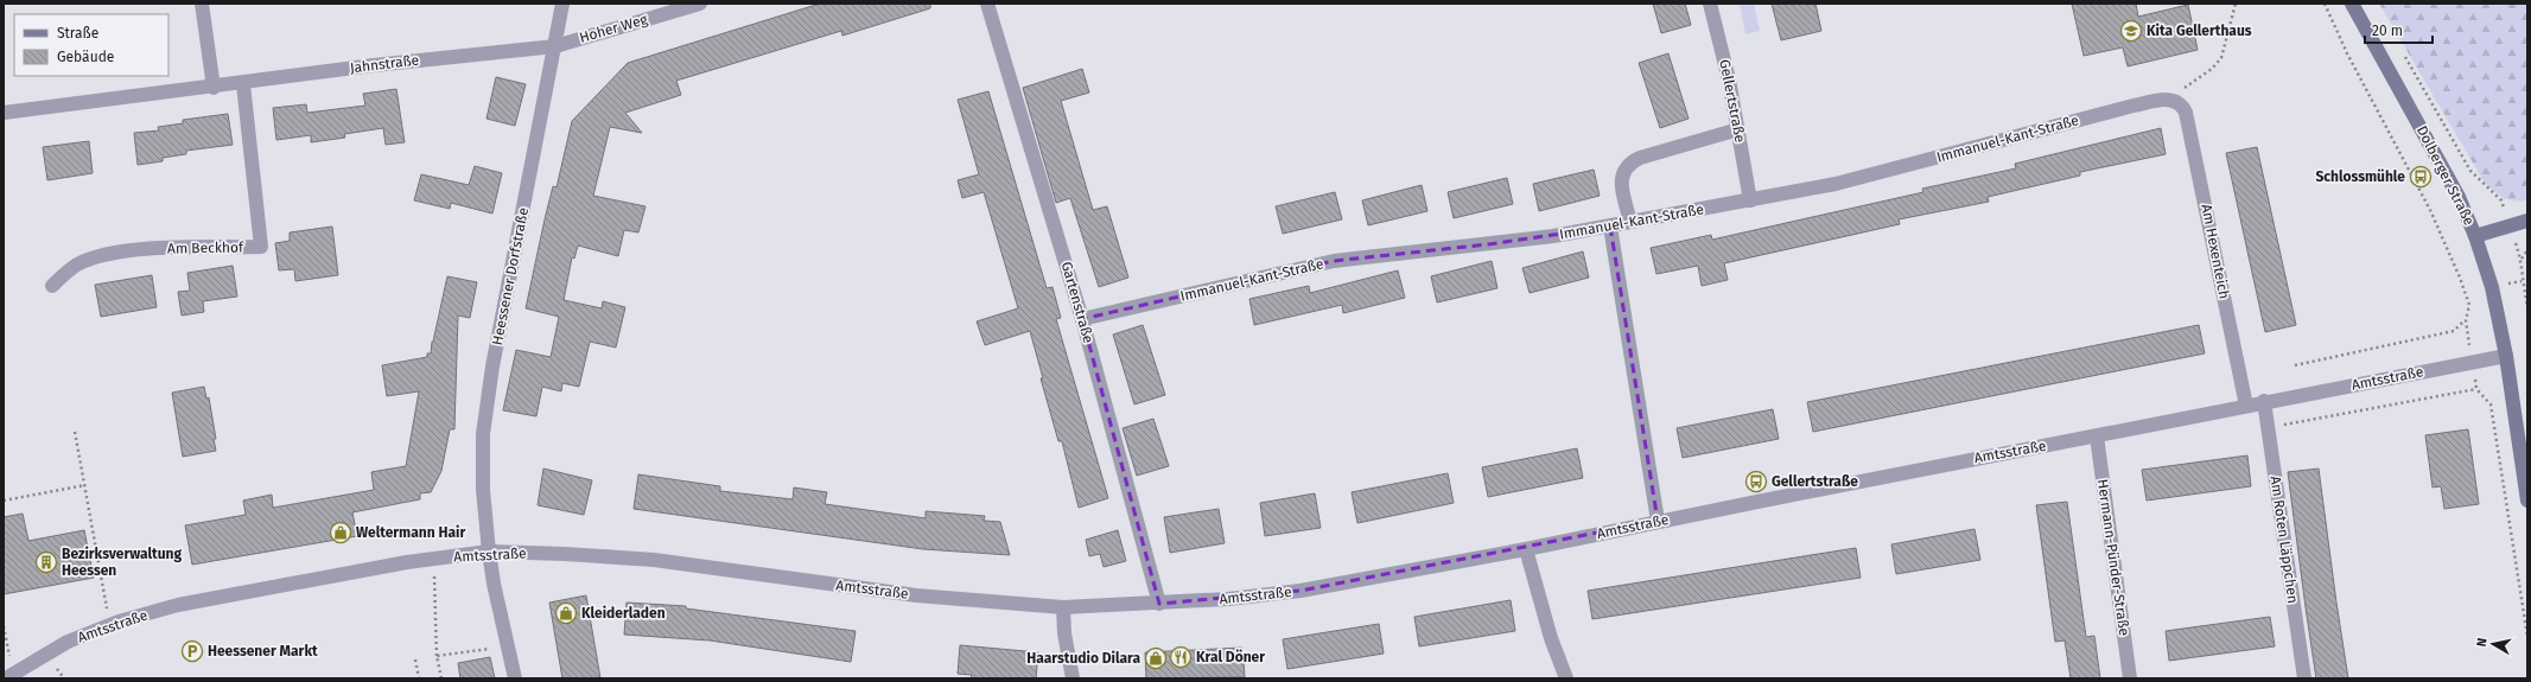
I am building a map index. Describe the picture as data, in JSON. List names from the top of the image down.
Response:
{
  "streets": {
    "main road": ["Dolberger Straße"],
    "street": [
      "Hoher Weg",
      "Jahnstraße",
      "Gellertstraße",
      "Immanuel-Kant-Straße",
      "Am Beckhof",
      "Am Hexenteich",
      "Heessener Dorfstraße",
      "Gartenstraße",
      "Amtsstraße",
      "Am Roten Läppchen",
      "Hermann-Pünder-Straße"
    ]
  },
  "crossings": [
    ["Hoher Weg", "Jahnstraße"],
    ["Hoher Weg", "Heessener Dorfstraße"],
    ["Jahnstraße", "Am Beckhof"],
    ["Jahnstraße", "Heessener Dorfstraße"],
    ["Gellertstraße", "Immanuel-Kant-Straße"],
    ["Immanuel-Kant-Straße", "Am Hexenteich"],
    ["Immanuel-Kant-Straße", "Gartenstraße"],
    ["Dolberger Straße", "Amtsstraße"],
    ["Am Hexenteich", "Amtsstraße"],
    ["Heessener Dorfstraße", "Amtsstraße"],
    ["Gartenstraße", "Amtsstraße"],
    ["Amtsstraße", "Am Roten Läppchen"],
    ["Amtsstraße", "Hermann-Pünder-Straße"]
  ],
  "places": {
    "school or university": ["Kita Gellerthaus"],
    "bus stop": ["Schlossmühle", "Gellertstraße"],
    "shop": ["Weltermann Hair", "Kleiderladen", "Haarstudio Dilara"],
    "building": ["Bezirksverwaltung Heessen"],
    "parking": ["Heessener Markt"],
    "restaurant": ["Kral Döner"]
  },
  "legend": ["Straße", "Gebäude"],
  "scale_bar": "20 m",
  "north": "left"
}
